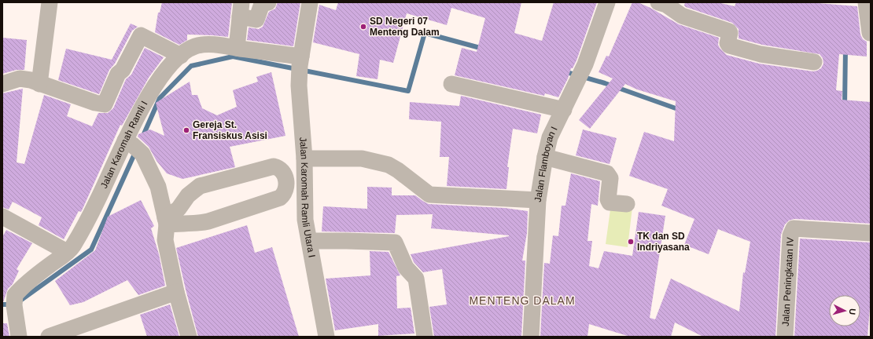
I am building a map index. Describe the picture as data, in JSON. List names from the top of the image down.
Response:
{
  "streets": {
    "street": [
      "Jalan Karomah Ramli I",
      "Jalan Flamboyan I",
      "Jalan Karomah Ramli Utara I",
      "Jalan Peningkatan IV"
    ]
  },
  "crossings": [
    ["Jalan Karomah Ramli I", "Jalan Karomah Ramli Utara I"]
  ],
  "districts": ["MENTENG DALAM"],
  "places": ["SD Negeri 07 Menteng Dalam", "Gereja St. Fransiskus Asisi", "TK dan SD Indriyasana"],
  "north": "right"
}
